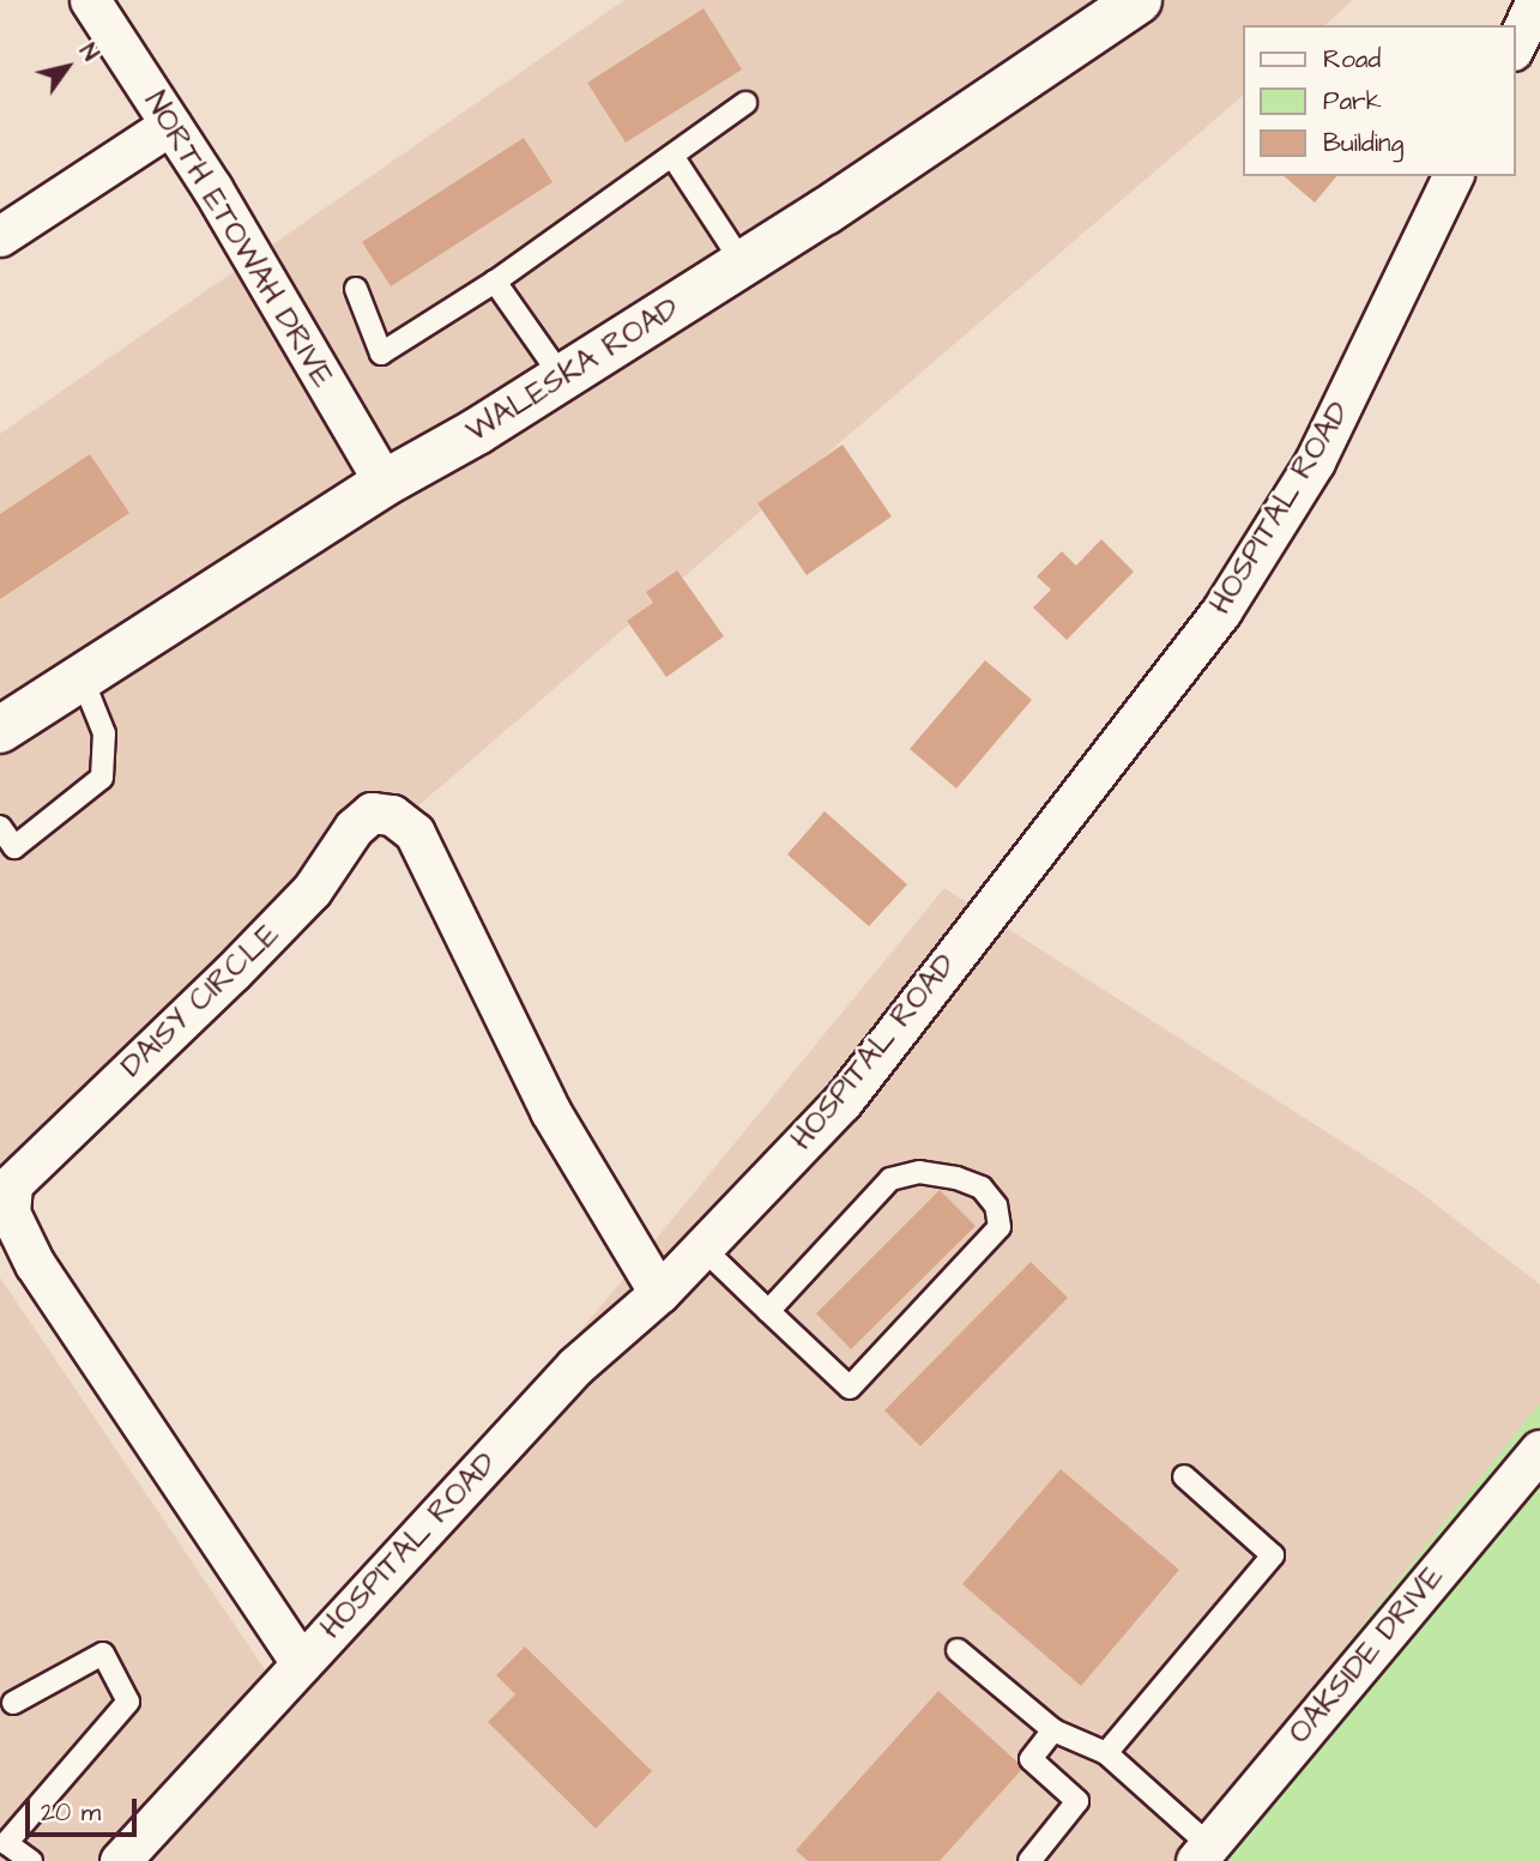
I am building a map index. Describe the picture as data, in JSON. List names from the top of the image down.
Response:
{
  "streets": {
    "main road": ["WALESKA ROAD"],
    "street": [
      "NORTH ETOWAH DRIVE",
      "HOSPITAL ROAD",
      "DAISY CIRCLE",
      "OAKSIDE DRIVE"
    ]
  },
  "crossings": [
    ["NORTH ETOWAH DRIVE", "WALESKA ROAD"],
    ["HOSPITAL ROAD", "DAISY CIRCLE"]
  ],
  "legend": ["Road", "Park", "Building"],
  "scale_bar": "20 m",
  "north": "top right"
}
